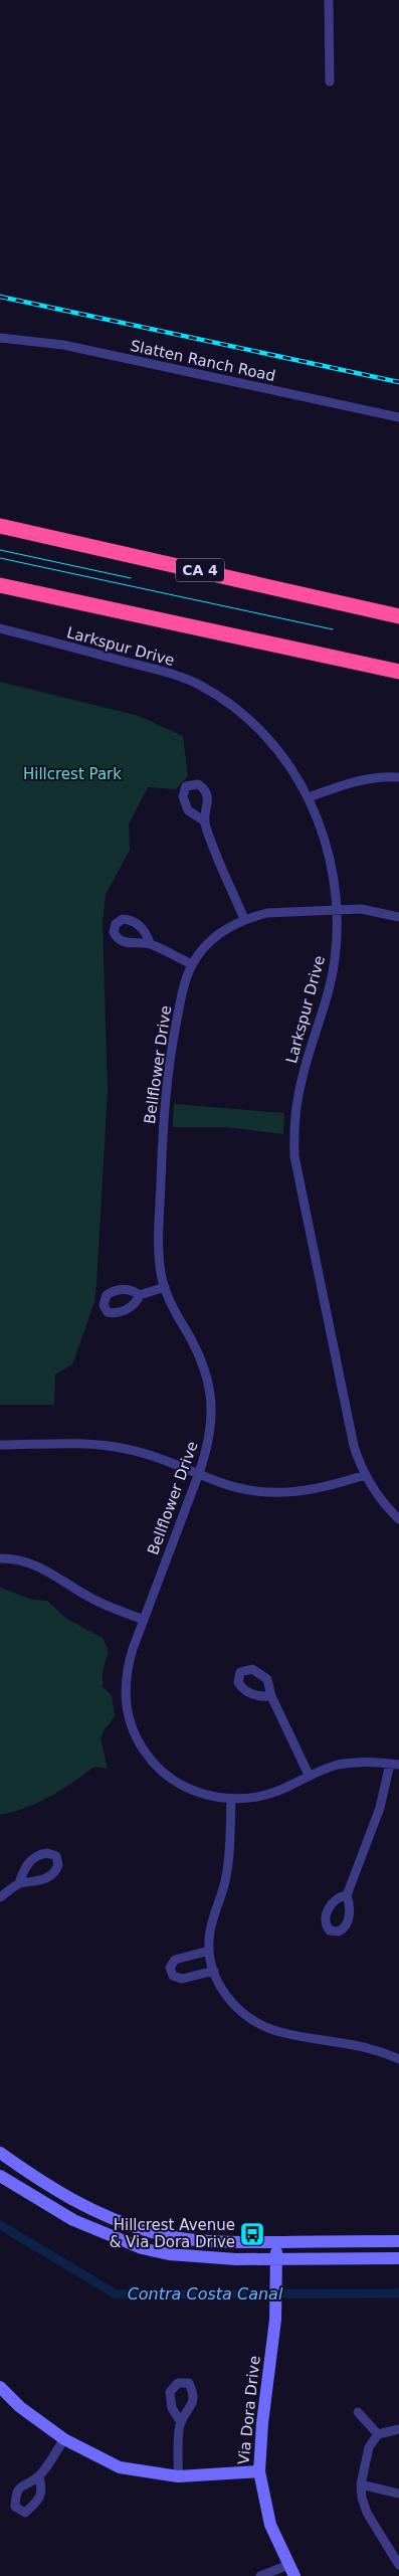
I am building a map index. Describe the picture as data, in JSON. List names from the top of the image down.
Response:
{
  "streets": {
    "highway": ["CA 4"],
    "main road": ["Via Dora Drive"],
    "street": ["Slatten Ranch Road", "Larkspur Drive", "Bellflower Drive"]
  },
  "crossings": [
    ["Larkspur Drive", "Bellflower Drive"]
  ],
  "water": ["Contra Costa Canal"],
  "parks": ["Hillcrest Park"],
  "places": {
    "bus stop": ["Hillcrest Avenue & Via Dora Drive"]
  }
}
